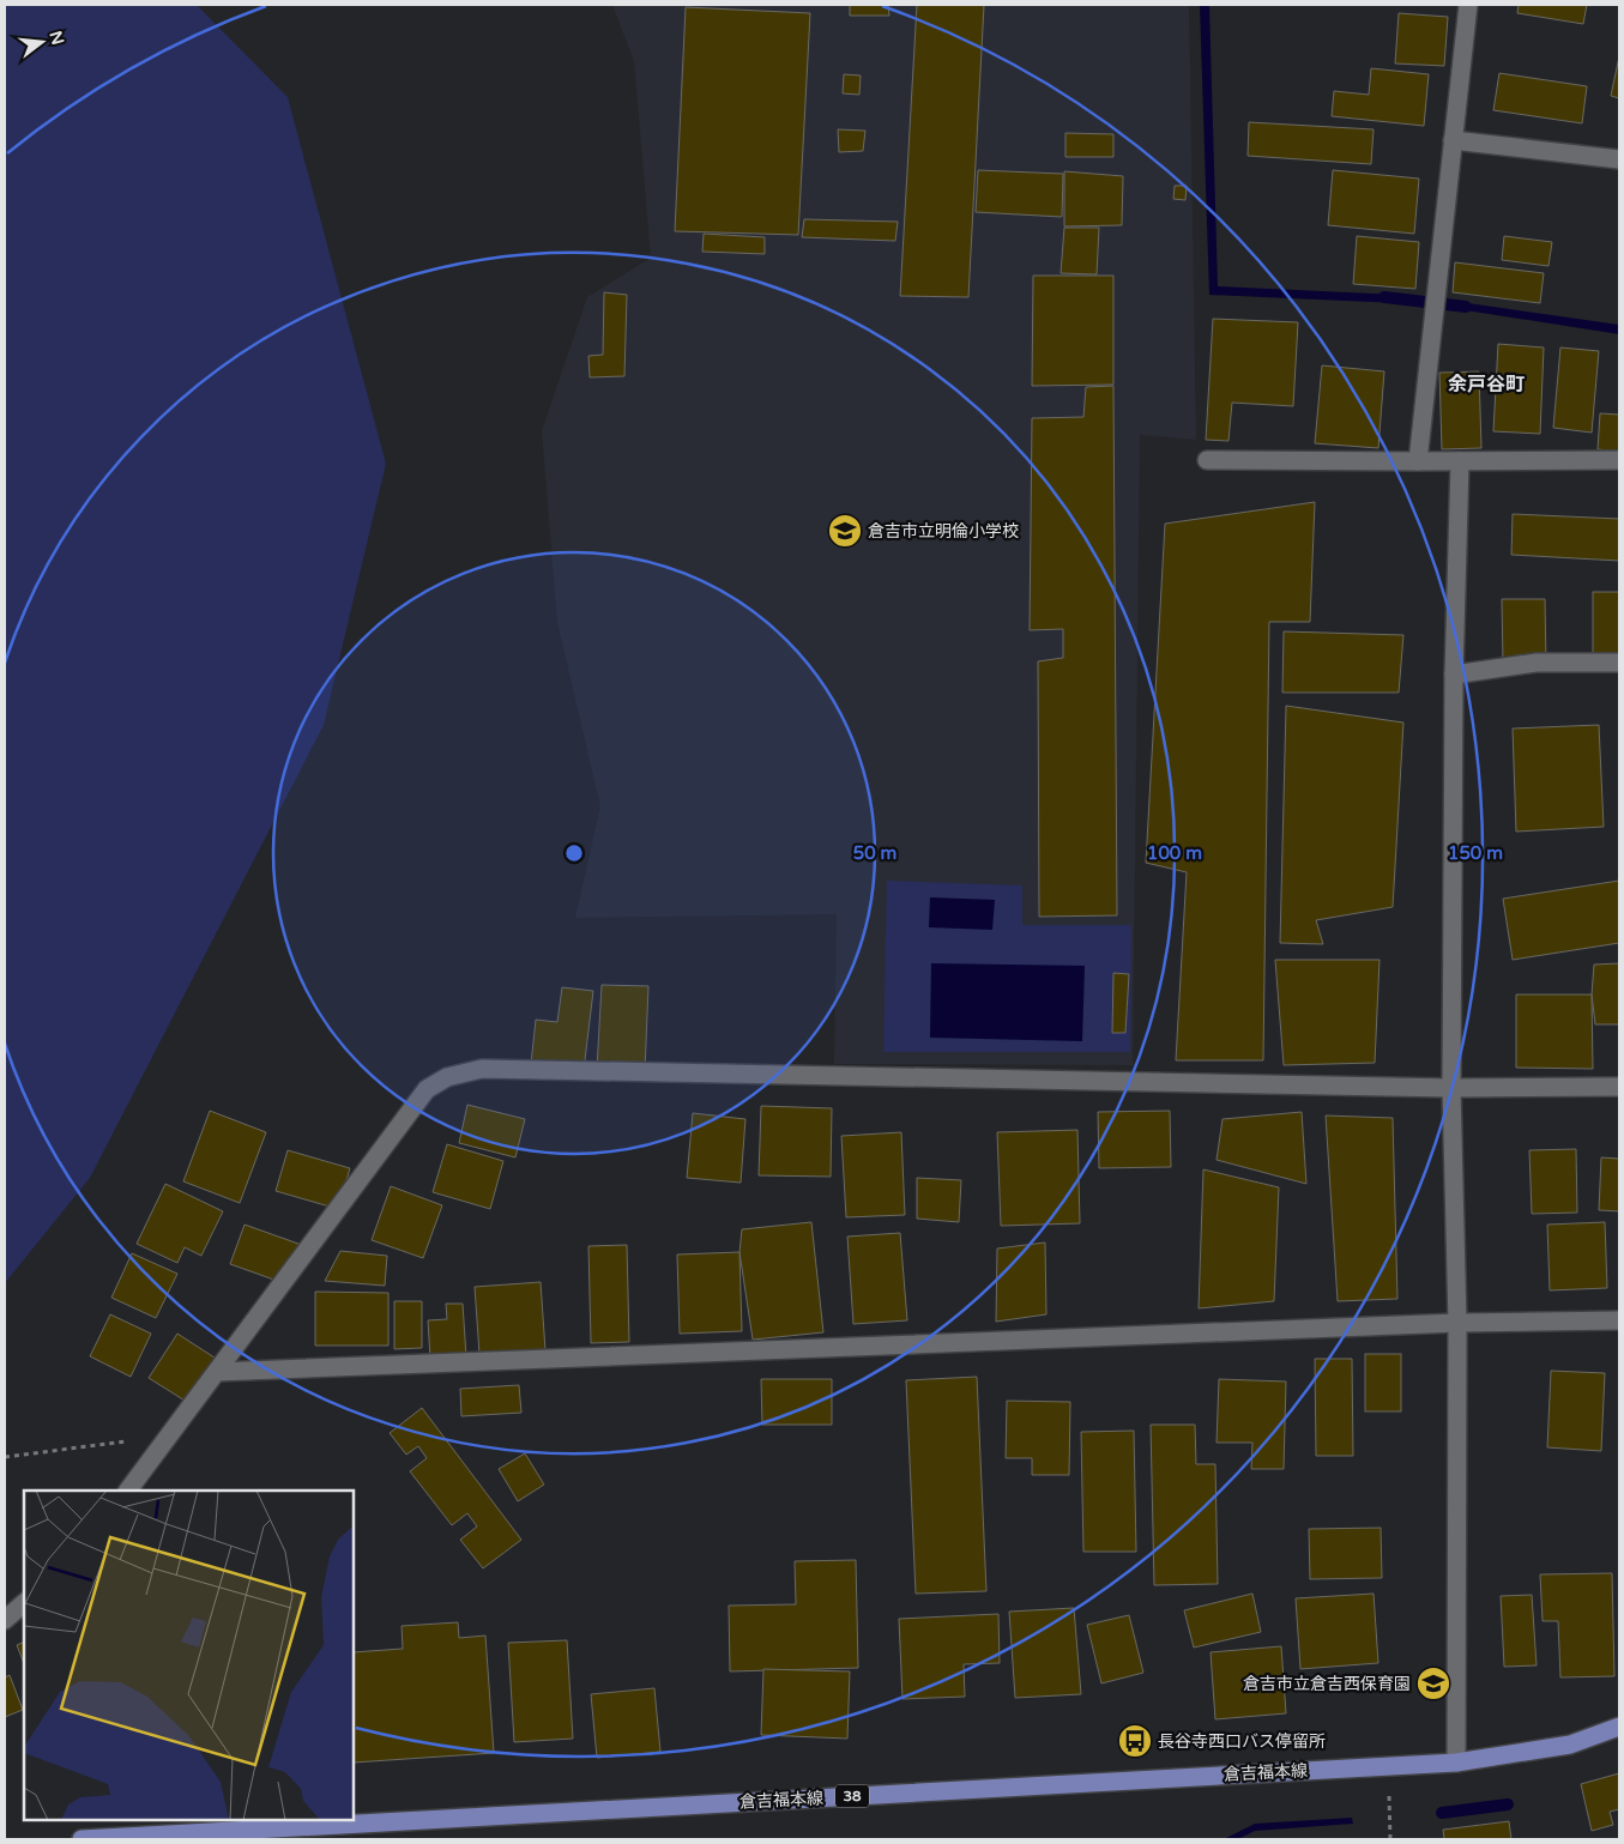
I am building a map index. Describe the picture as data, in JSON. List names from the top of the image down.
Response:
{
  "streets": {
    "main road": ["倉吉福本線", "38"]
  },
  "districts": ["余戸谷町"],
  "places": {
    "school or university": ["倉吉市立明倫小学校", "倉吉市立倉吉西保育園"],
    "bus stop": ["長谷寺西口バス停留所"]
  },
  "north": "right",
  "rings": ["50 m", "100 m", "150 m"]
}
